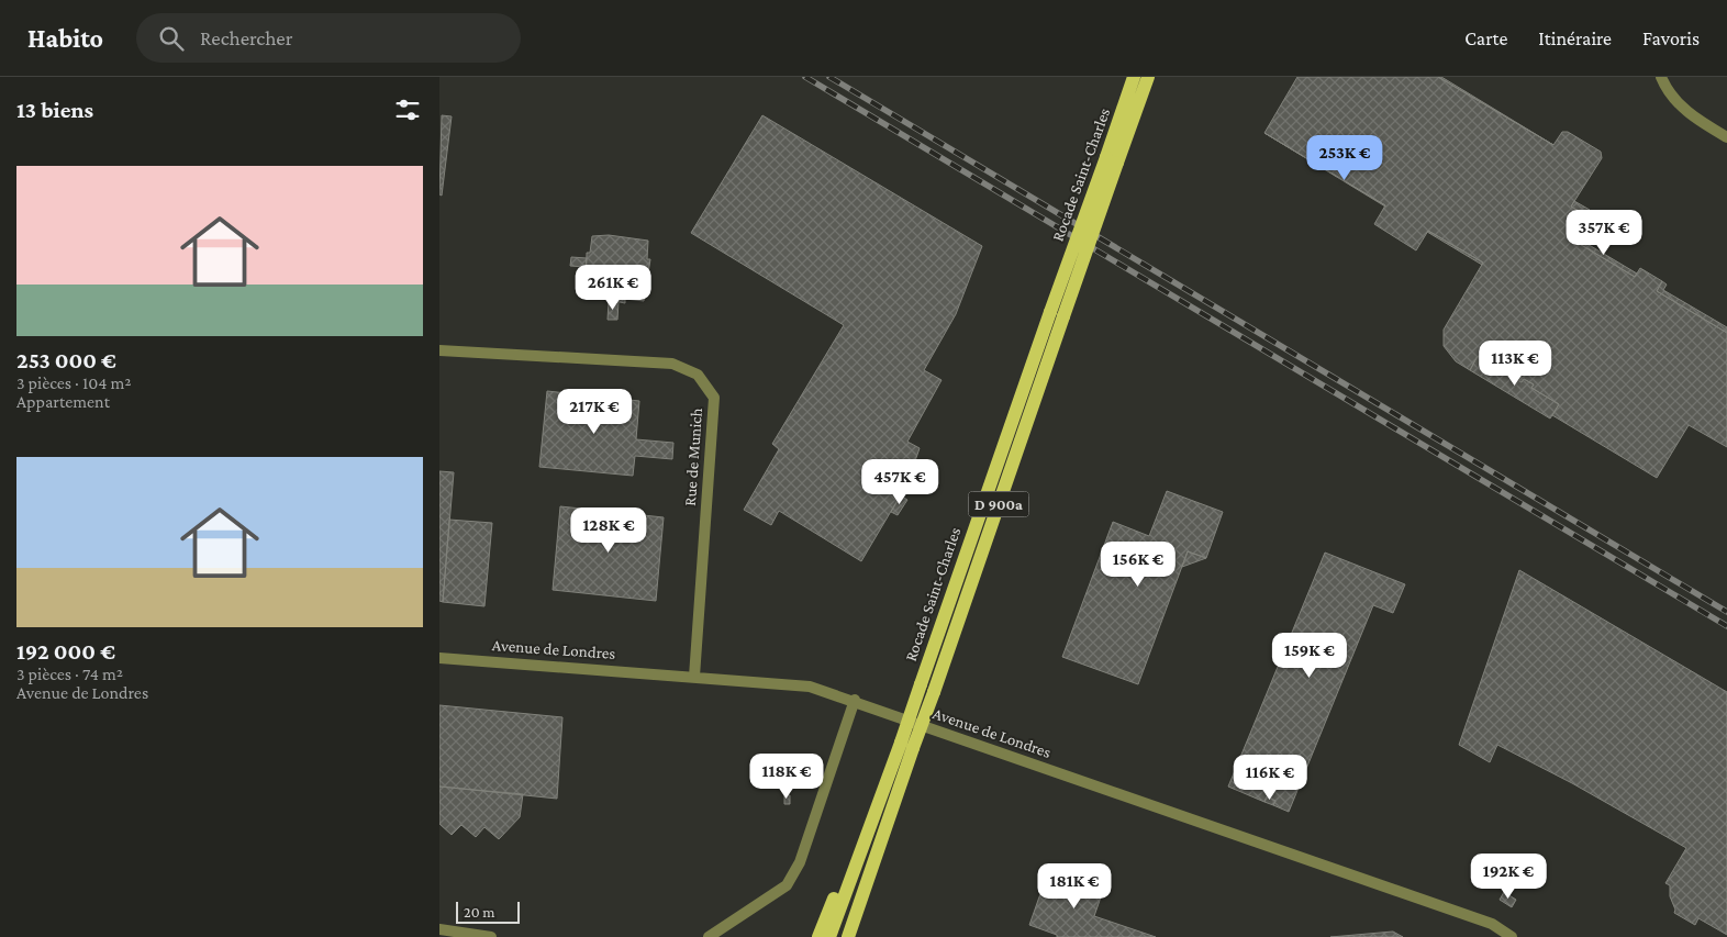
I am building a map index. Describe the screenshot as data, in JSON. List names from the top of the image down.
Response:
{
  "streets": {
    "main road": ["Rocade Saint-Charles", "D 900a"],
    "street": ["Rue de Munich", "Avenue de Londres"]
  },
  "crossings": [
    ["Rue de Munich", "Avenue de Londres"]
  ],
  "scale_bar": "20 m",
  "page": {
    "header": "Habito",
    "search": "Rechercher",
    "nav": ["Carte", "Itinéraire", "Favoris"],
    "heading": "13 biens",
    "price": [
      "253K €",
      "357K €",
      "261K €",
      "113K €",
      "217K €",
      "457K €",
      "128K €",
      "156K €",
      "159K €",
      "118K €",
      "116K €",
      "192K €",
      "181K €"
    ],
    "list": [
      {
        "name": "253 000 €",
        "note": "3 pièces · 104 m² · Appartement"
      },
      {
        "name": "192 000 €",
        "note": "3 pièces · 74 m² · Avenue de Londres"
      }
    ],
    "scale": "20 m"
  }
}
